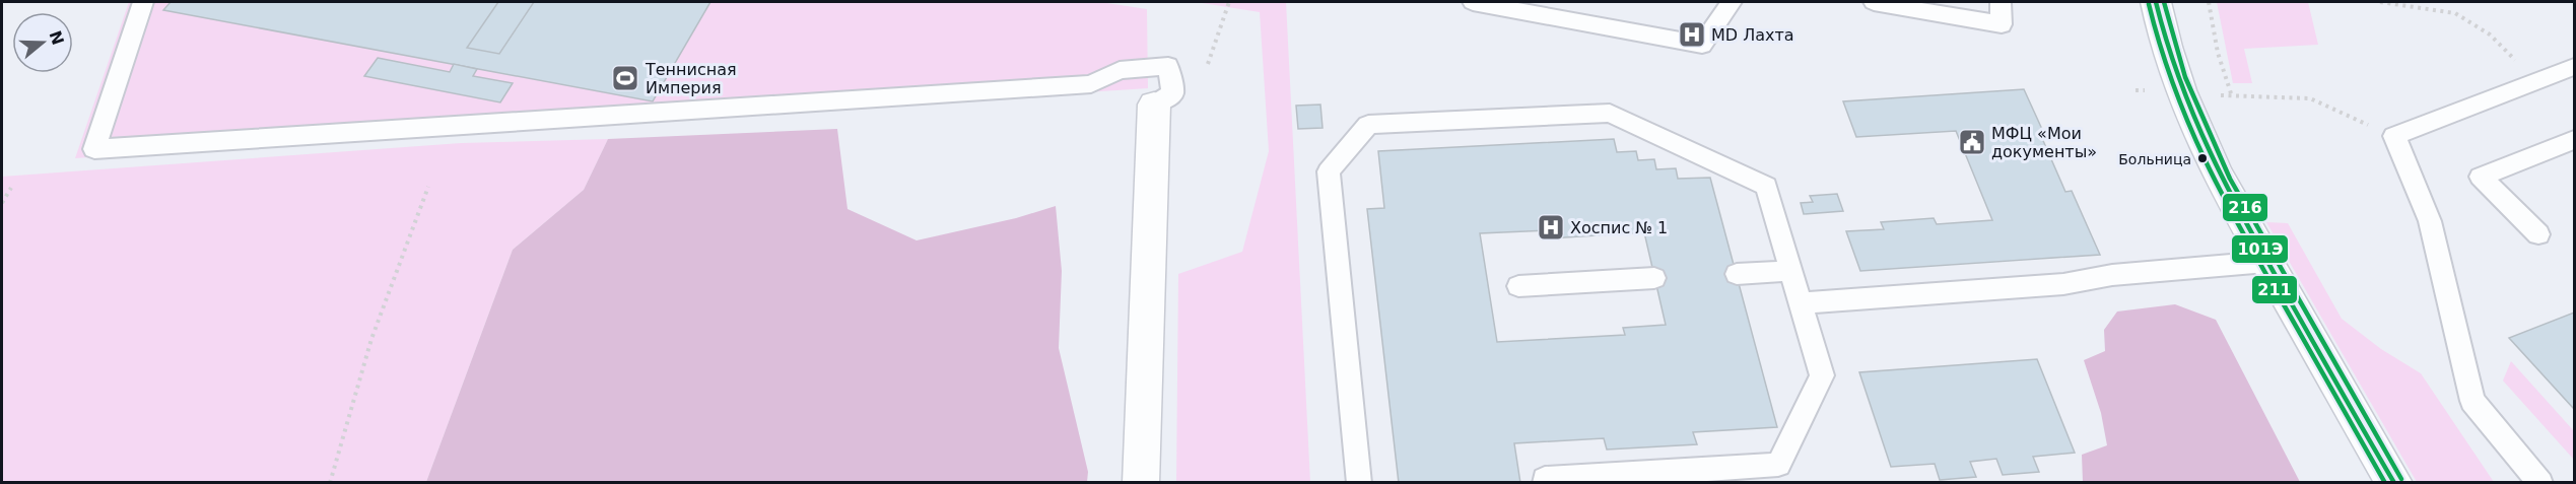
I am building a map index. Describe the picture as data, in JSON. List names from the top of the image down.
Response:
{
  "places": {
    "hospital": ["MD Лахта", "Хоспис № 1"],
    "sports": ["Теннисная Империя"],
    "public building": ["МФЦ «Мои документы»"],
    "other": ["Больница"]
  },
  "lines": ["transit line 101Э", "transit line 216", "transit line 211"],
  "north": "right"
}
